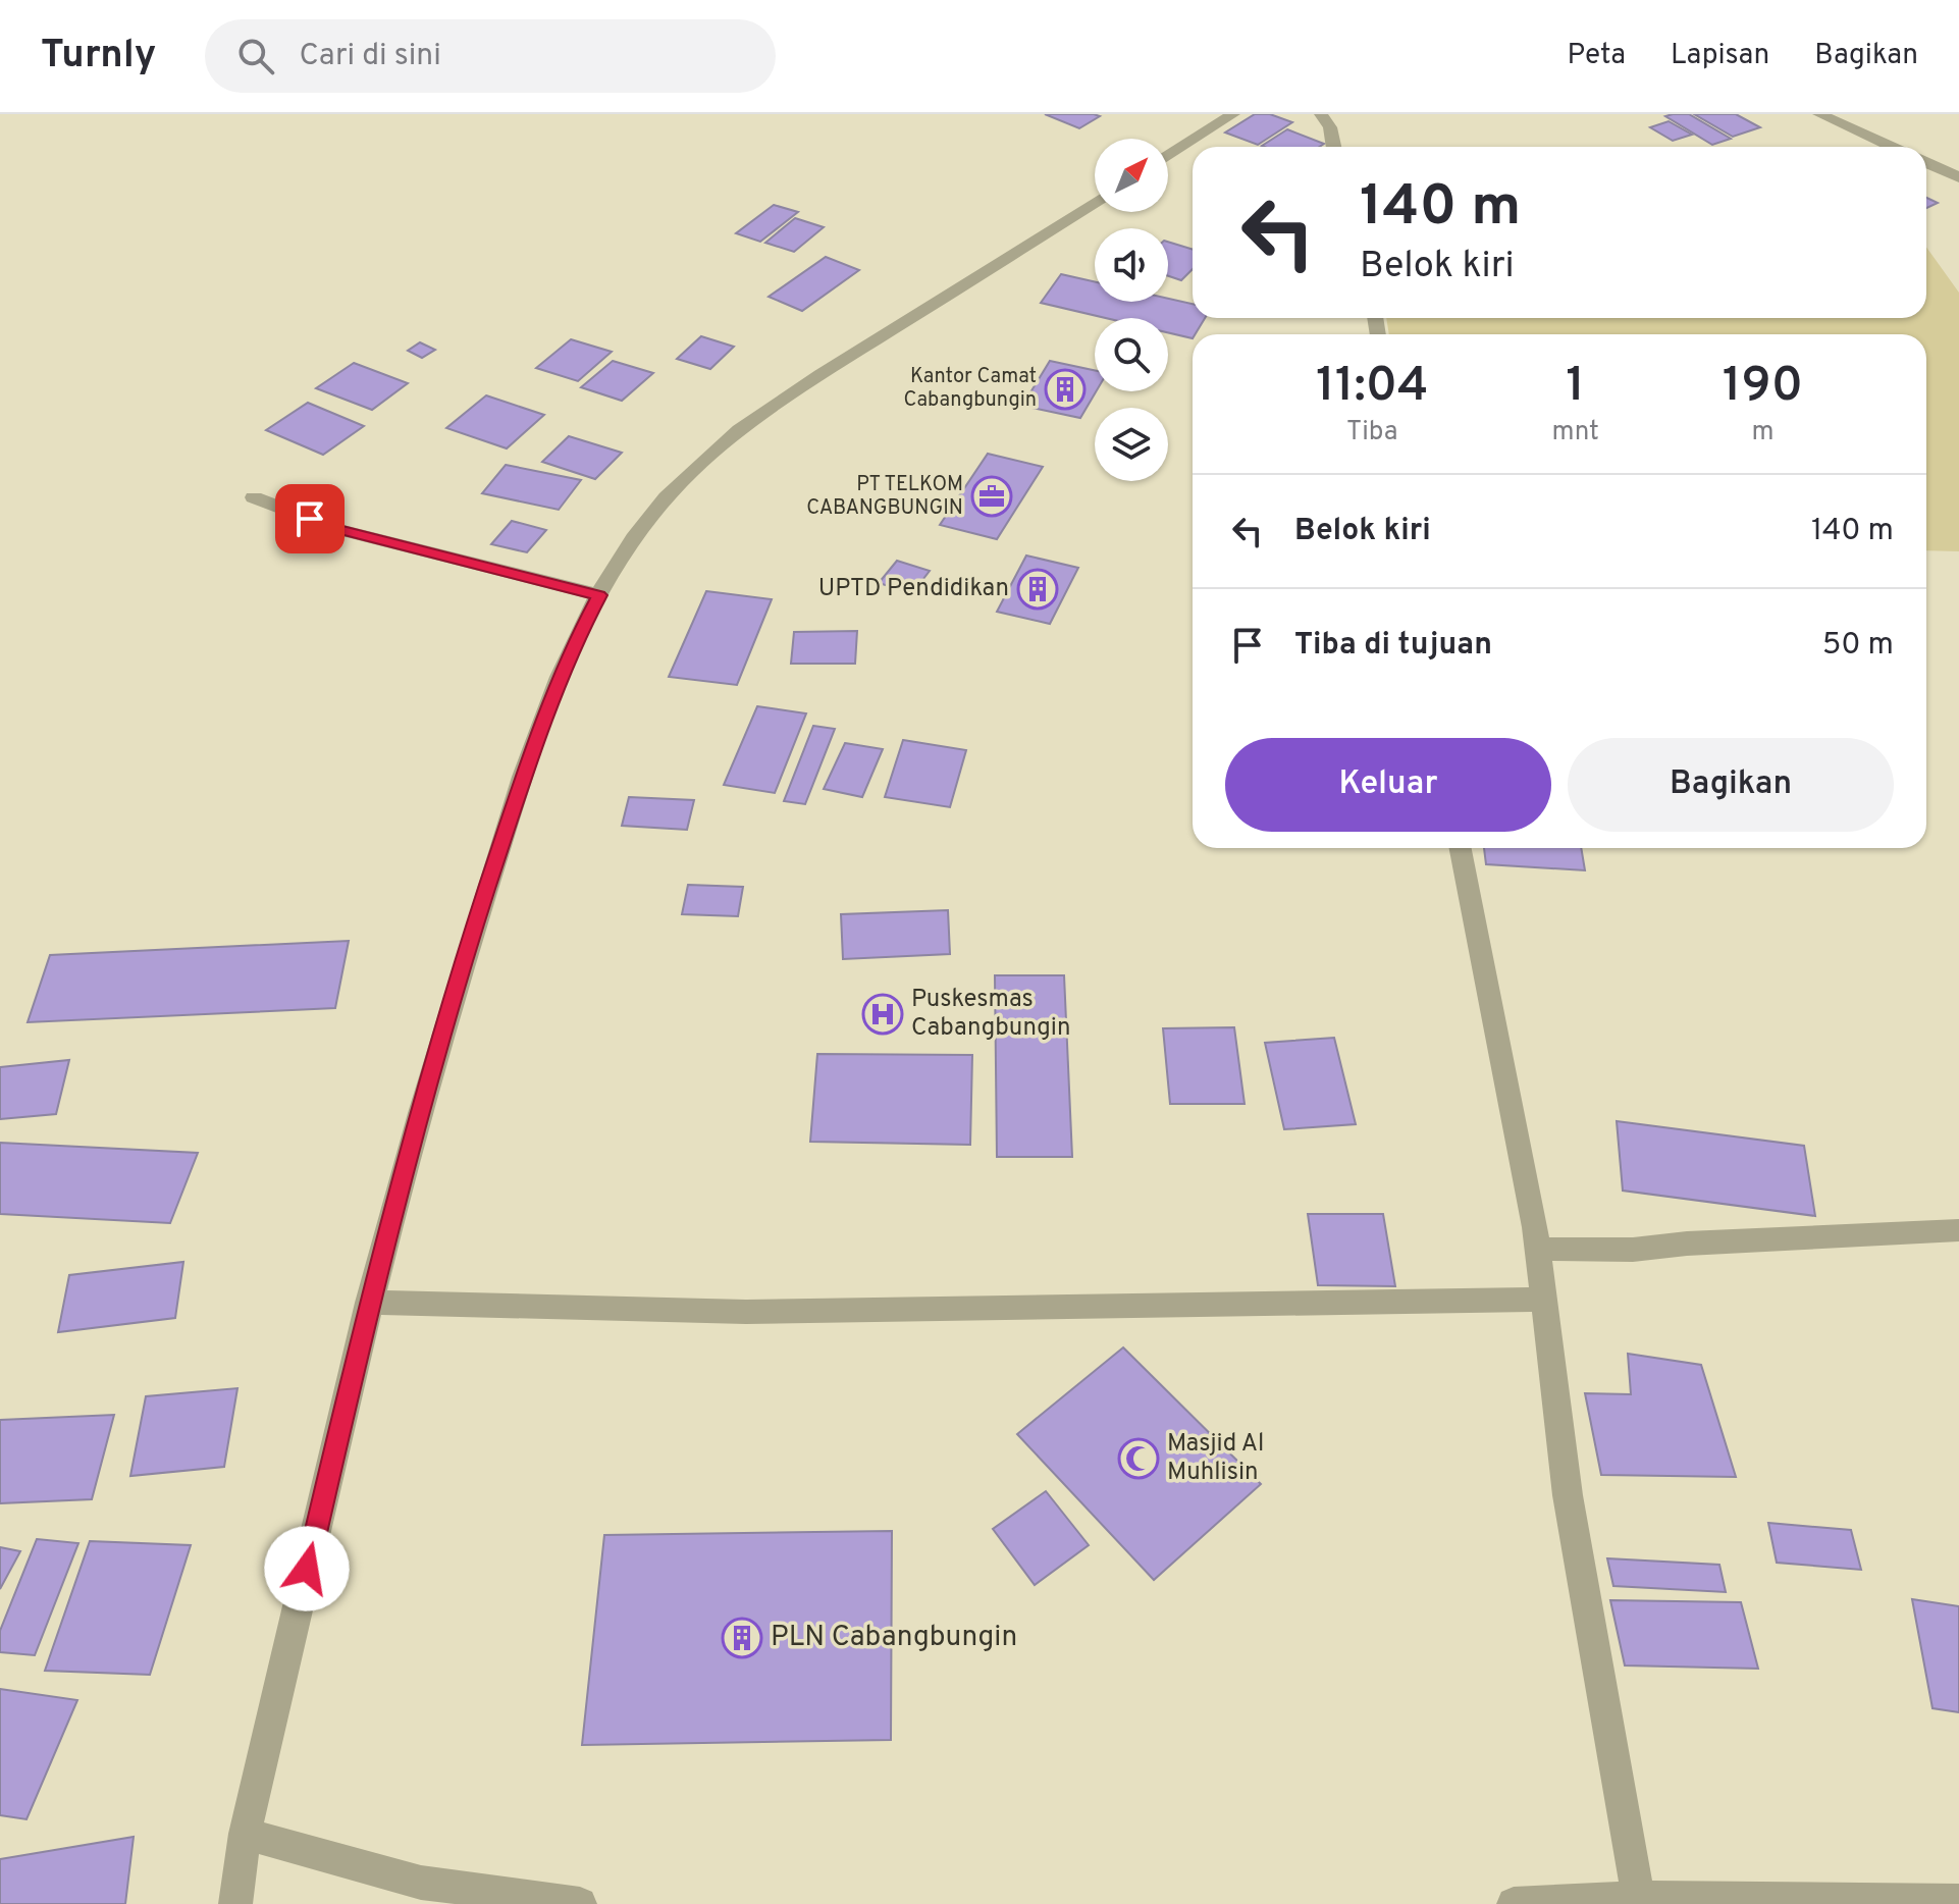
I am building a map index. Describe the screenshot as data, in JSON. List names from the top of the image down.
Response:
{
  "places": {
    "building": ["Kantor Camat Cabangbungin", "UPTD Pendidikan", "PLN Cabangbungin"],
    "office": ["PT TELKOM CABANGBUNGIN"],
    "hospital": ["Puskesmas Cabangbungin"],
    "mosque": ["Masjid Al Muhlisin"]
  },
  "north": "top right",
  "page": {
    "header": "Turnly",
    "search": "Cari di sini",
    "nav": ["Peta", "Lapisan", "Bagikan"],
    "turn": ["140 m", "Belok kiri"],
    "eta": [
      "11:04",
      "Tiba",
      "1",
      "mnt",
      "190",
      "m"
    ],
    "list": [
      {
        "name": "Belok kiri",
        "value": "140 m"
      },
      {
        "name": "Tiba di tujuan",
        "value": "50 m"
      }
    ],
    "buttons": ["Keluar", "Bagikan"]
  }
}
